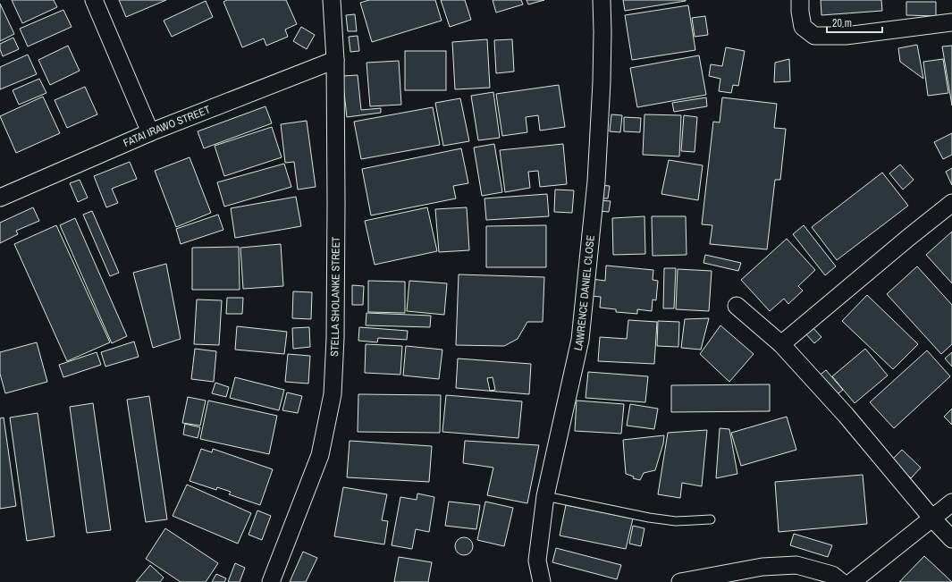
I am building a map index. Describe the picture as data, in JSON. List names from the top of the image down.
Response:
{
  "streets": {
    "street": ["FATAI IRAWO STREET", "LAWRENCE DANIEL CLOSE", "STELLA SHOLANKE STREET"]
  },
  "crossings": [
    ["FATAI IRAWO STREET", "STELLA SHOLANKE STREET"]
  ],
  "scale_bar": "20 m"
}
